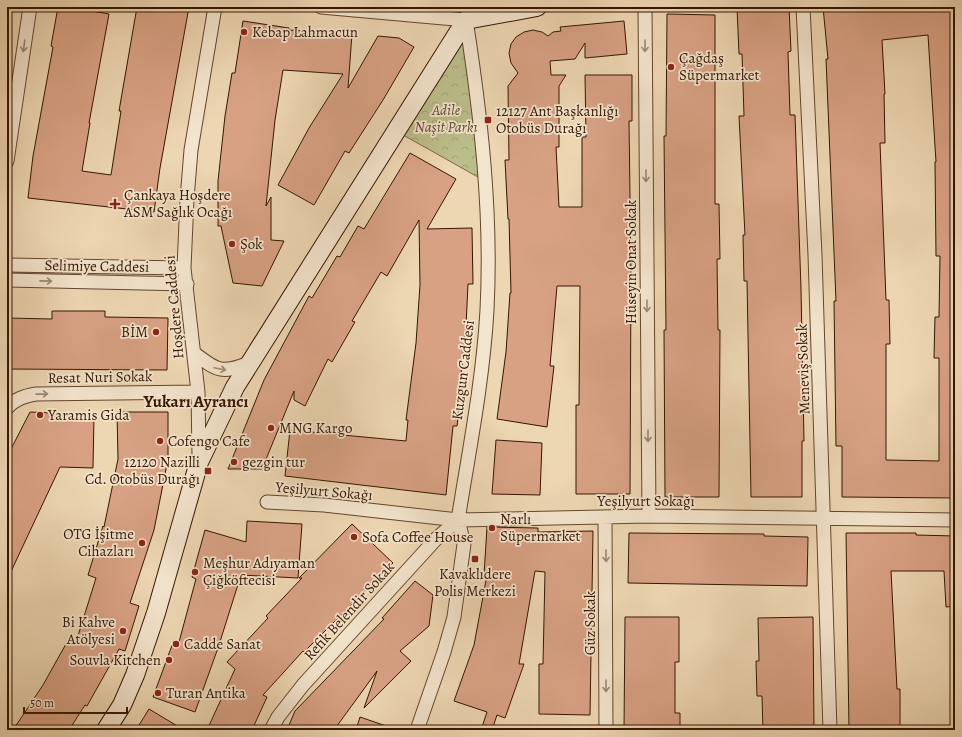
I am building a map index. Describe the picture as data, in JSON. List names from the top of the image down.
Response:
{
  "streets": {
    "street": [
      "Hüseyin Onat Sokak",
      "Selimiye Caddesi",
      "Hoşdere Caddesi",
      "Meneviş Sokak",
      "Kuzgun Caddesi",
      "Resat Nuri Sokak",
      "Yeşilyurt Sokağı",
      "Refik Belendir Sokak",
      "Güz Sokak"
    ]
  },
  "crossings": [
    ["Hüseyin Onat Sokak", "Yeşilyurt Sokağı"],
    ["Selimiye Caddesi", "Hoşdere Caddesi"],
    ["Hoşdere Caddesi", "Resat Nuri Sokak"],
    ["Meneviş Sokak", "Yeşilyurt Sokağı"],
    ["Kuzgun Caddesi", "Yeşilyurt Sokağı"],
    ["Kuzgun Caddesi", "Refik Belendir Sokak"],
    ["Yeşilyurt Sokağı", "Refik Belendir Sokak"],
    ["Yeşilyurt Sokağı", "Güz Sokak"]
  ],
  "one_way": ["Hüseyin Onat Sokak", "Resat Nuri Sokak", "Güz Sokak"],
  "districts": ["Yukarı Ayrancı"],
  "parks": ["Adile Naşit Parkı"],
  "places": {
    "other": [
      "Kebap Lahmacun",
      "Çağdaş Süpermarket",
      "Şok",
      "BİM",
      "Yaramis Gida",
      "MNG Kargo",
      "Cofengo Cafe",
      "gezgin tur",
      "Narlı Süpermarket",
      "Sofa Coffee House",
      "OTG İşitme Cihazları",
      "Meşhur Adıyaman Çiğköftecisi",
      "Bi Kahve Atölyesi",
      "Cadde Sanat",
      "Souvla Kitchen",
      "Turan Antika"
    ],
    "transit": ["12127 Ant Başkanlığı Otobüs Durağı", "12120 Nazilli Cd. Otobüs Durağı", "Kavaklıdere Polis Merkezi"],
    "health": ["Çankaya Hoşdere ASM Sağlık Ocağı"]
  },
  "scale_bar": "50 m"
}
